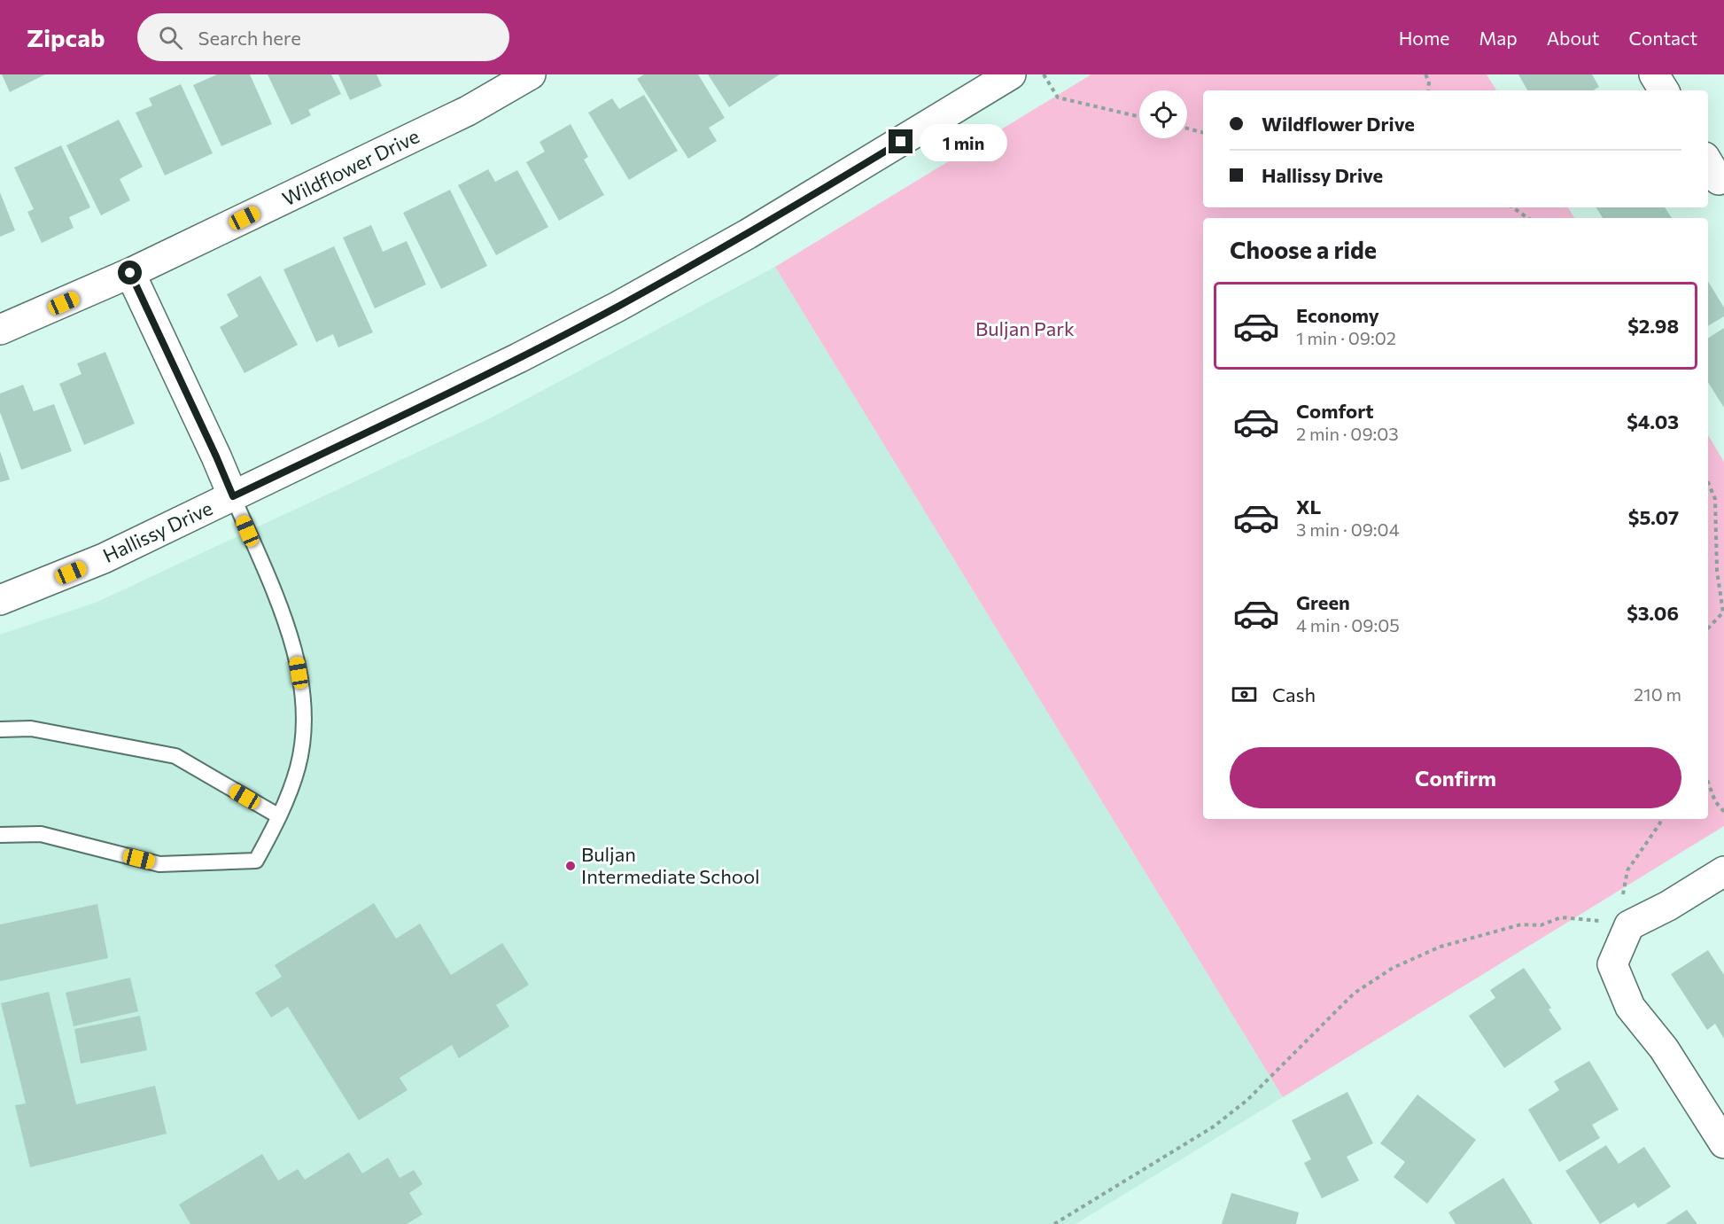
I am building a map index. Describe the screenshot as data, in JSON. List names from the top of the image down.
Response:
{
  "streets": {
    "street": ["Wildflower Drive", "Hallissy Drive"]
  },
  "parks": ["Buljan Park"],
  "places": ["Buljan Intermediate School"],
  "page": {
    "header": "Zipcab",
    "search": "Search here",
    "nav": [
      "Home",
      "Map",
      "About",
      "Contact"
    ],
    "banner": ["Wildflower Drive", "Hallissy Drive"],
    "bubble": "1 min",
    "heading": "Choose a ride",
    "list": [
      {
        "name": "Economy",
        "note": "1 min · 09:02",
        "value": "$2.98"
      },
      {
        "name": "Comfort",
        "note": "2 min · 09:03",
        "value": "$4.03"
      },
      {
        "name": "XL",
        "note": "3 min · 09:04",
        "value": "$5.07"
      },
      {
        "name": "Green",
        "note": "4 min · 09:05",
        "value": "$3.06"
      }
    ],
    "pay": ["Cash", "210 m"],
    "buttons": "Confirm"
  }
}
